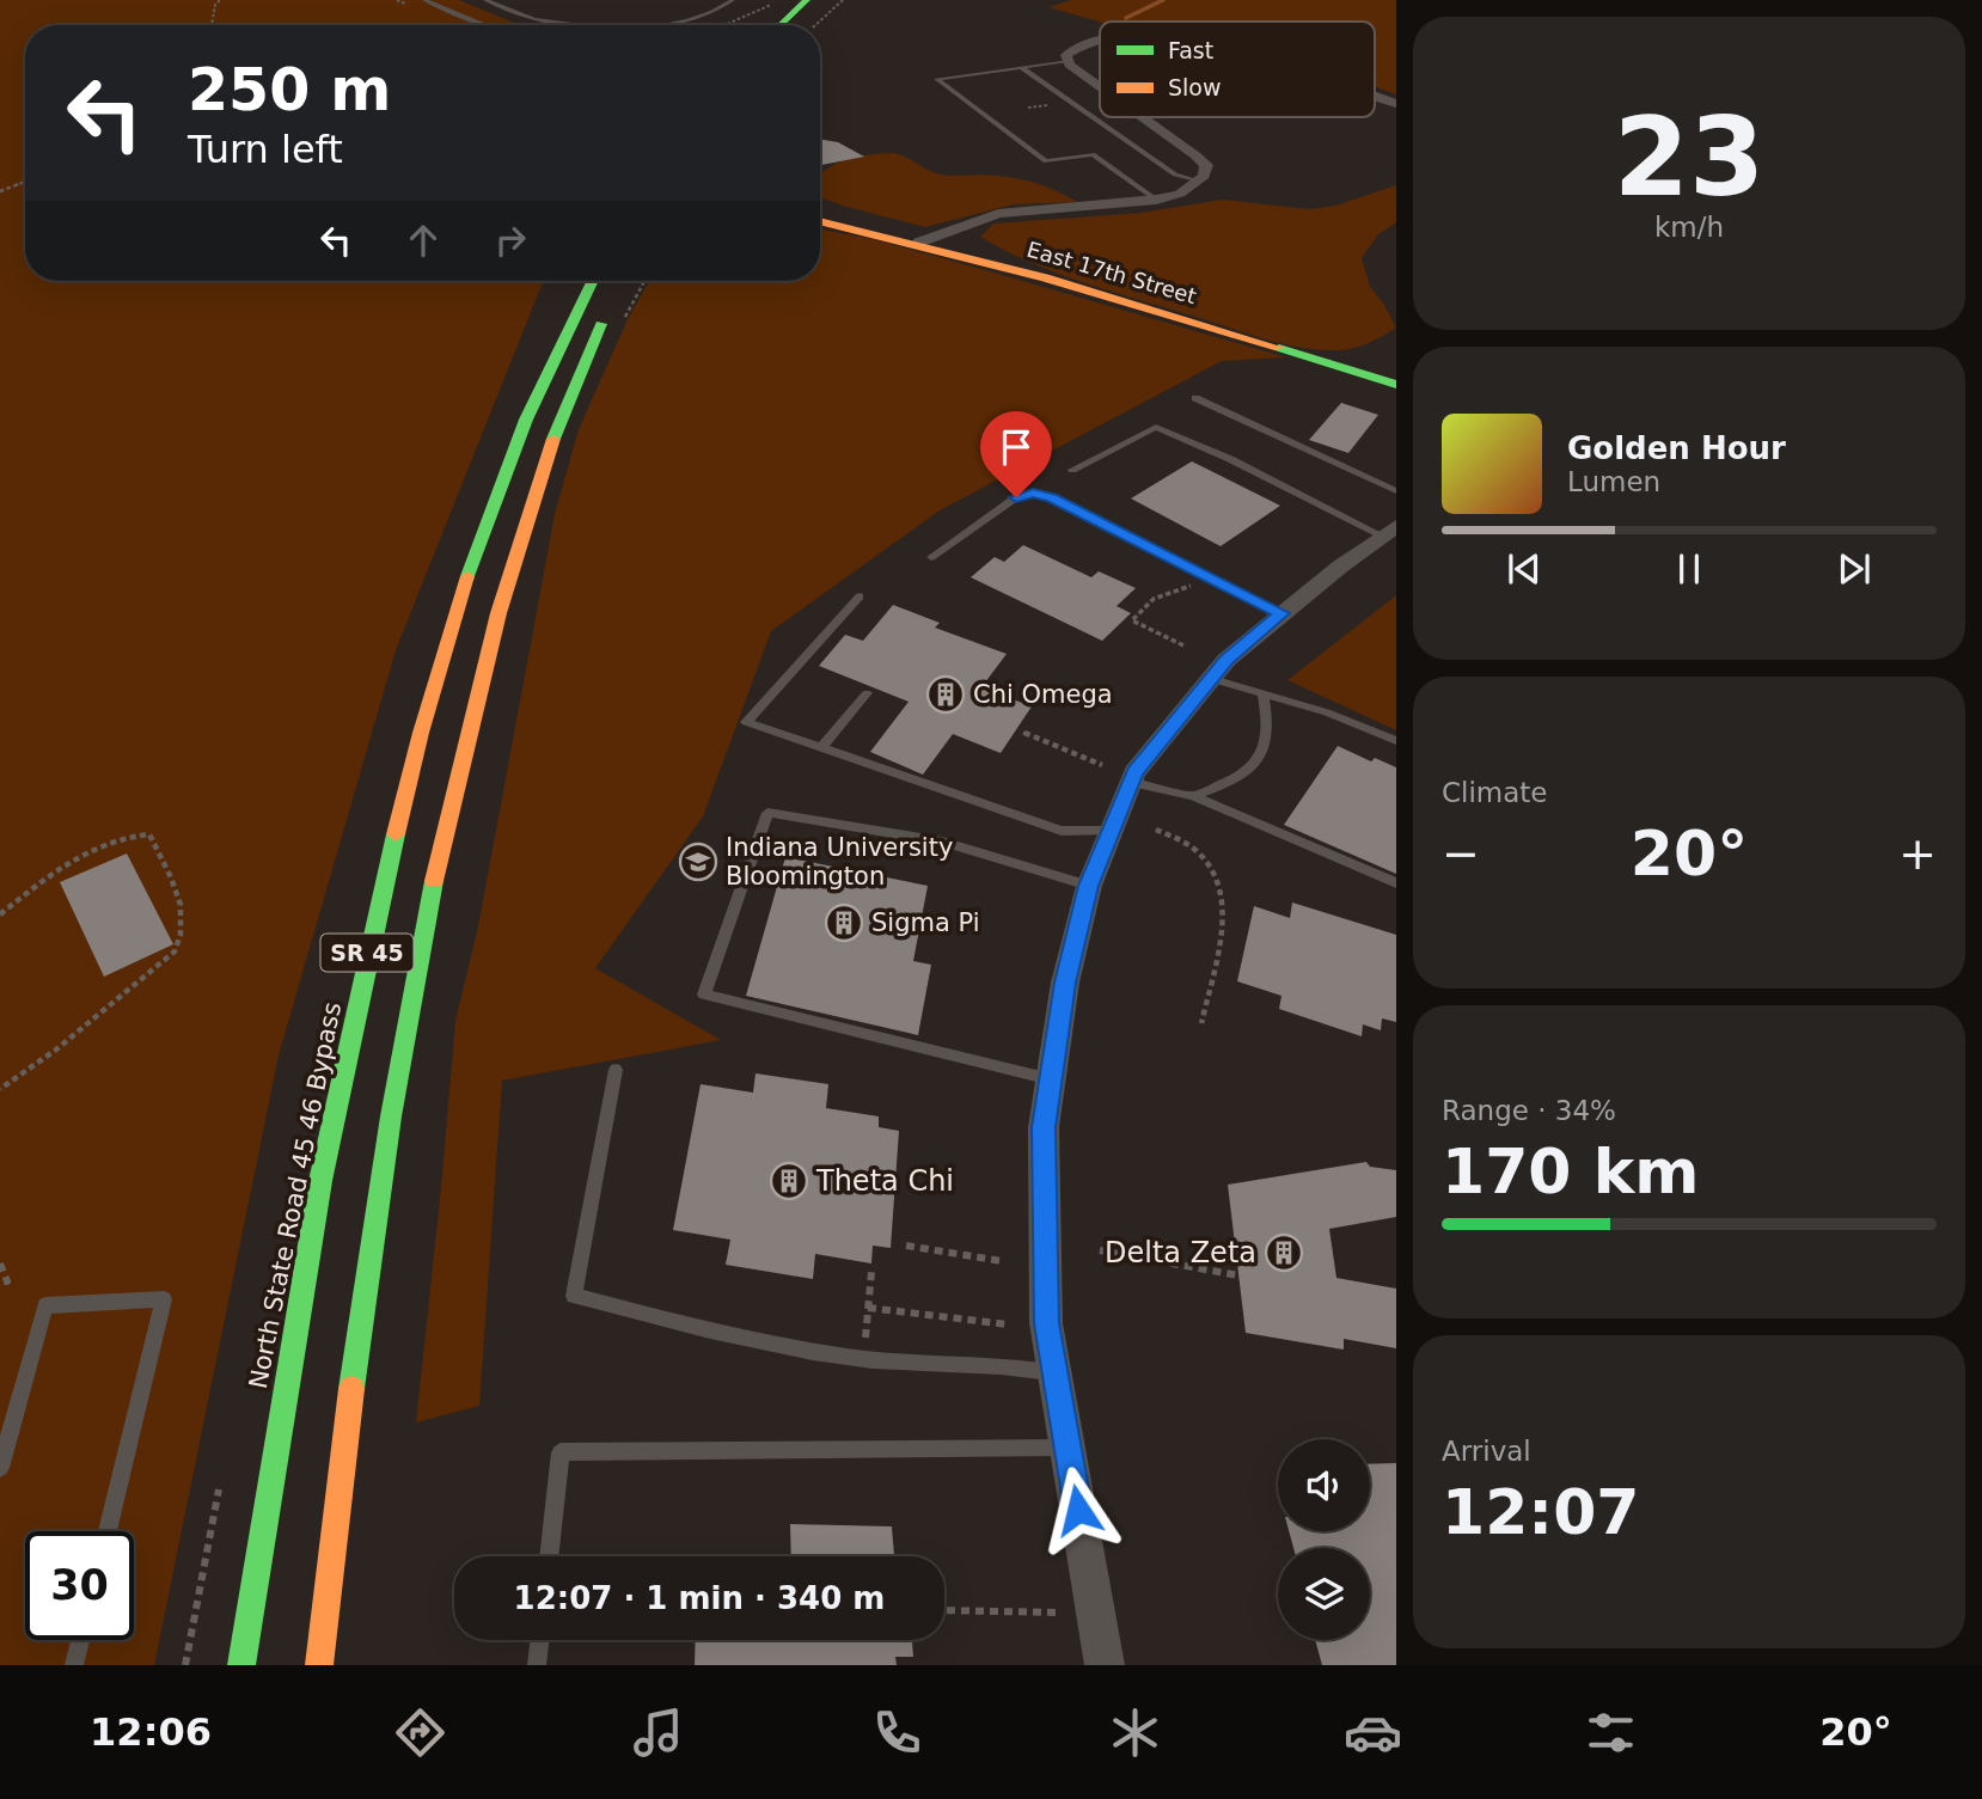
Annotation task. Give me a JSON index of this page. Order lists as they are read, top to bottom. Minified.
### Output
{"streets":{"main road":["East 17th Street","SR 45","North State Road 45 46 Bypass"]},"places":{"building":["Chi Omega","Sigma Pi","Theta Chi","Delta Zeta"],"school or university":["Indiana University Bloomington"]},"legend":["Fast","Slow"],"page":{"tile":[["23","km/h"],"Climate",["Range · 34%","170 km"],["Arrival","12:07"]],"turn":["250 m","Turn left"],"song":["Golden Hour","Lumen"],"heat":["−","20°","+"],"limit":"30","trip":"12:07 · 1 min · 340 m","tabs":["12:06","20°"]}}
